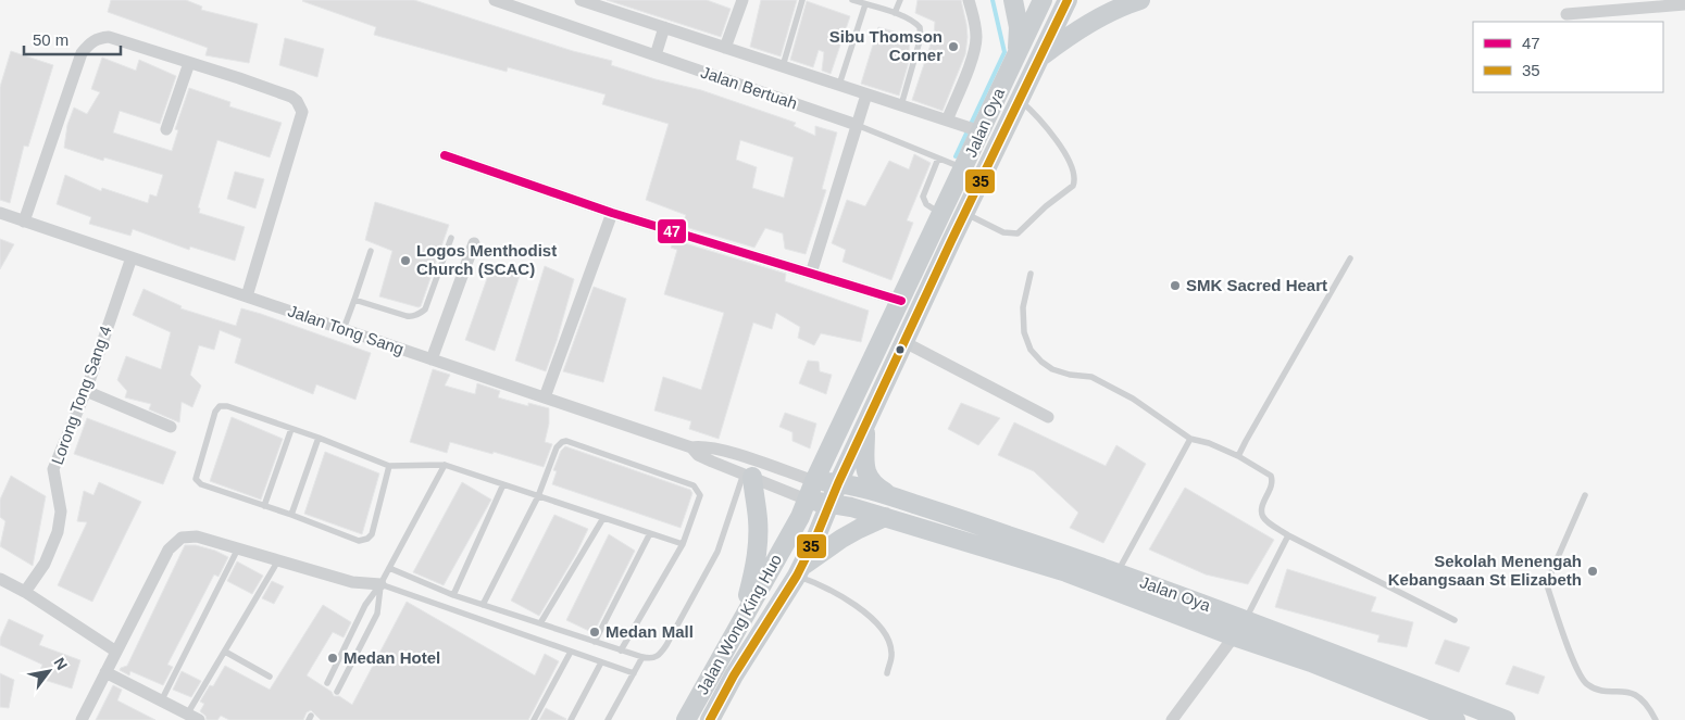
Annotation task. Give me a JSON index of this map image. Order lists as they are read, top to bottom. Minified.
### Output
{"streets":{"main road":["Jalan Oya","Jalan Wong King Huo"],"street":["Jalan Bertuah","Jalan Tong Sang","Lorong Tong Sang 4"]},"crossings":[["Jalan Oya","Jalan Tong Sang"],["Jalan Oya","Jalan Wong King Huo"],["Jalan Tong Sang","Lorong Tong Sang 4"],["Jalan Tong Sang","Jalan Wong King Huo"]],"places":["Sibu Thomson Corner","Logos Menthodist Church (SCAC)","SMK Sacred Heart","Sekolah Menengah Kebangsaan St Elizabeth","Medan Mall","Medan Hotel"],"lines":["transit line 35","transit line 47"],"legend":["47","35"],"scale_bar":"50 m","north":"top right"}
